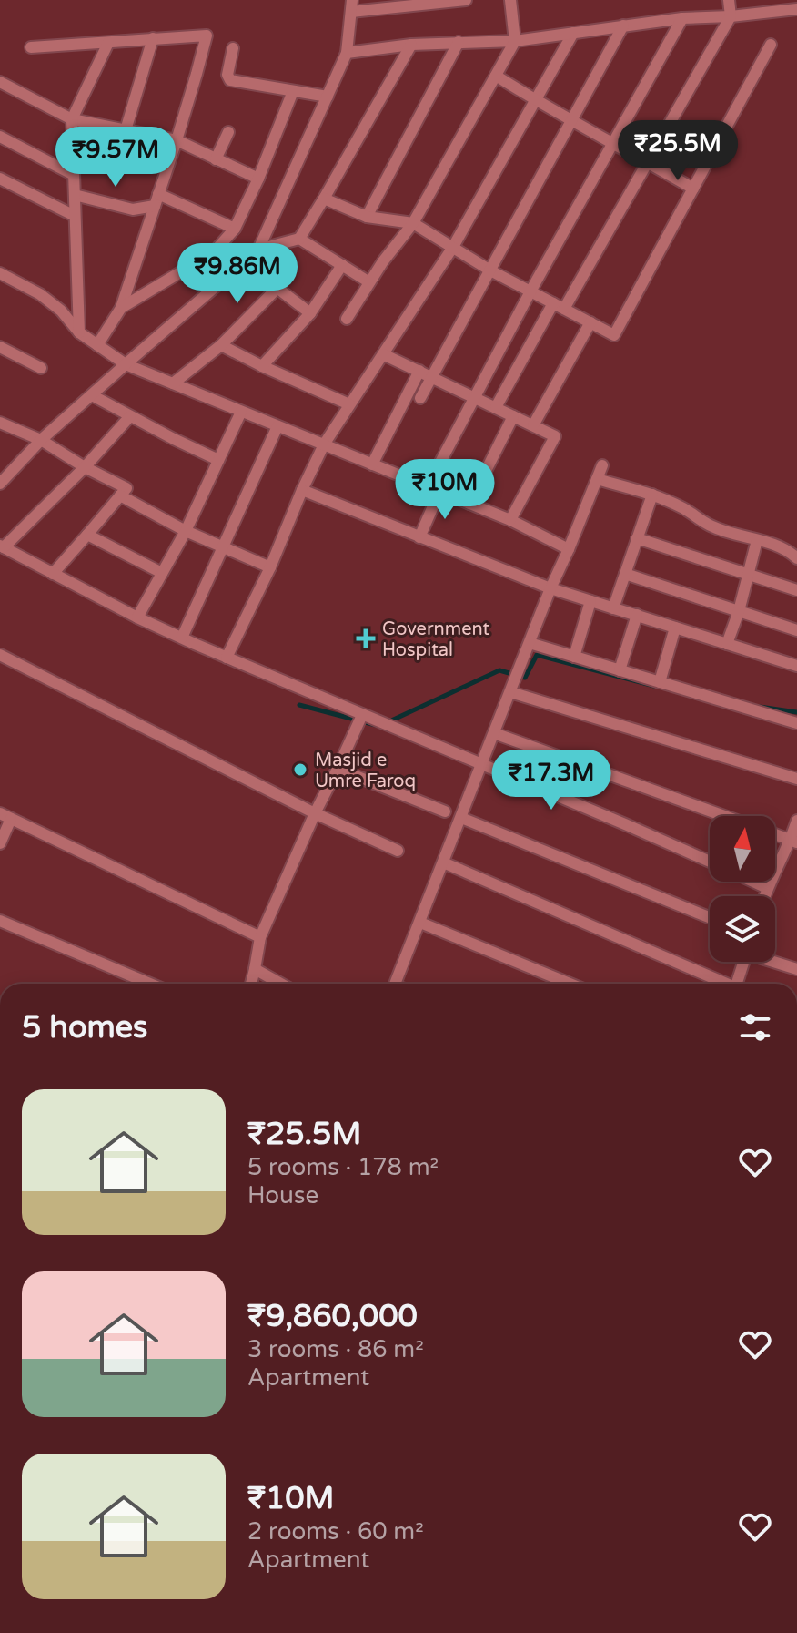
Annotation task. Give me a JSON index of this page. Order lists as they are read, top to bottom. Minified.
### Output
{"places":{"health":["Government Hospital"],"other":["Masjid e Umre Faroq"]},"north":"top","page":{"price":["₹25.5M","₹9.57M","₹9.86M","₹10M","₹17.3M"],"heading":"5 homes","list":[{"name":"₹25.5M","note":"5 rooms · 178 m² · House"},{"name":"₹9,860,000","note":"3 rooms · 86 m² · Apartment"},{"name":"₹10M","note":"2 rooms · 60 m² · Apartment"}]}}
